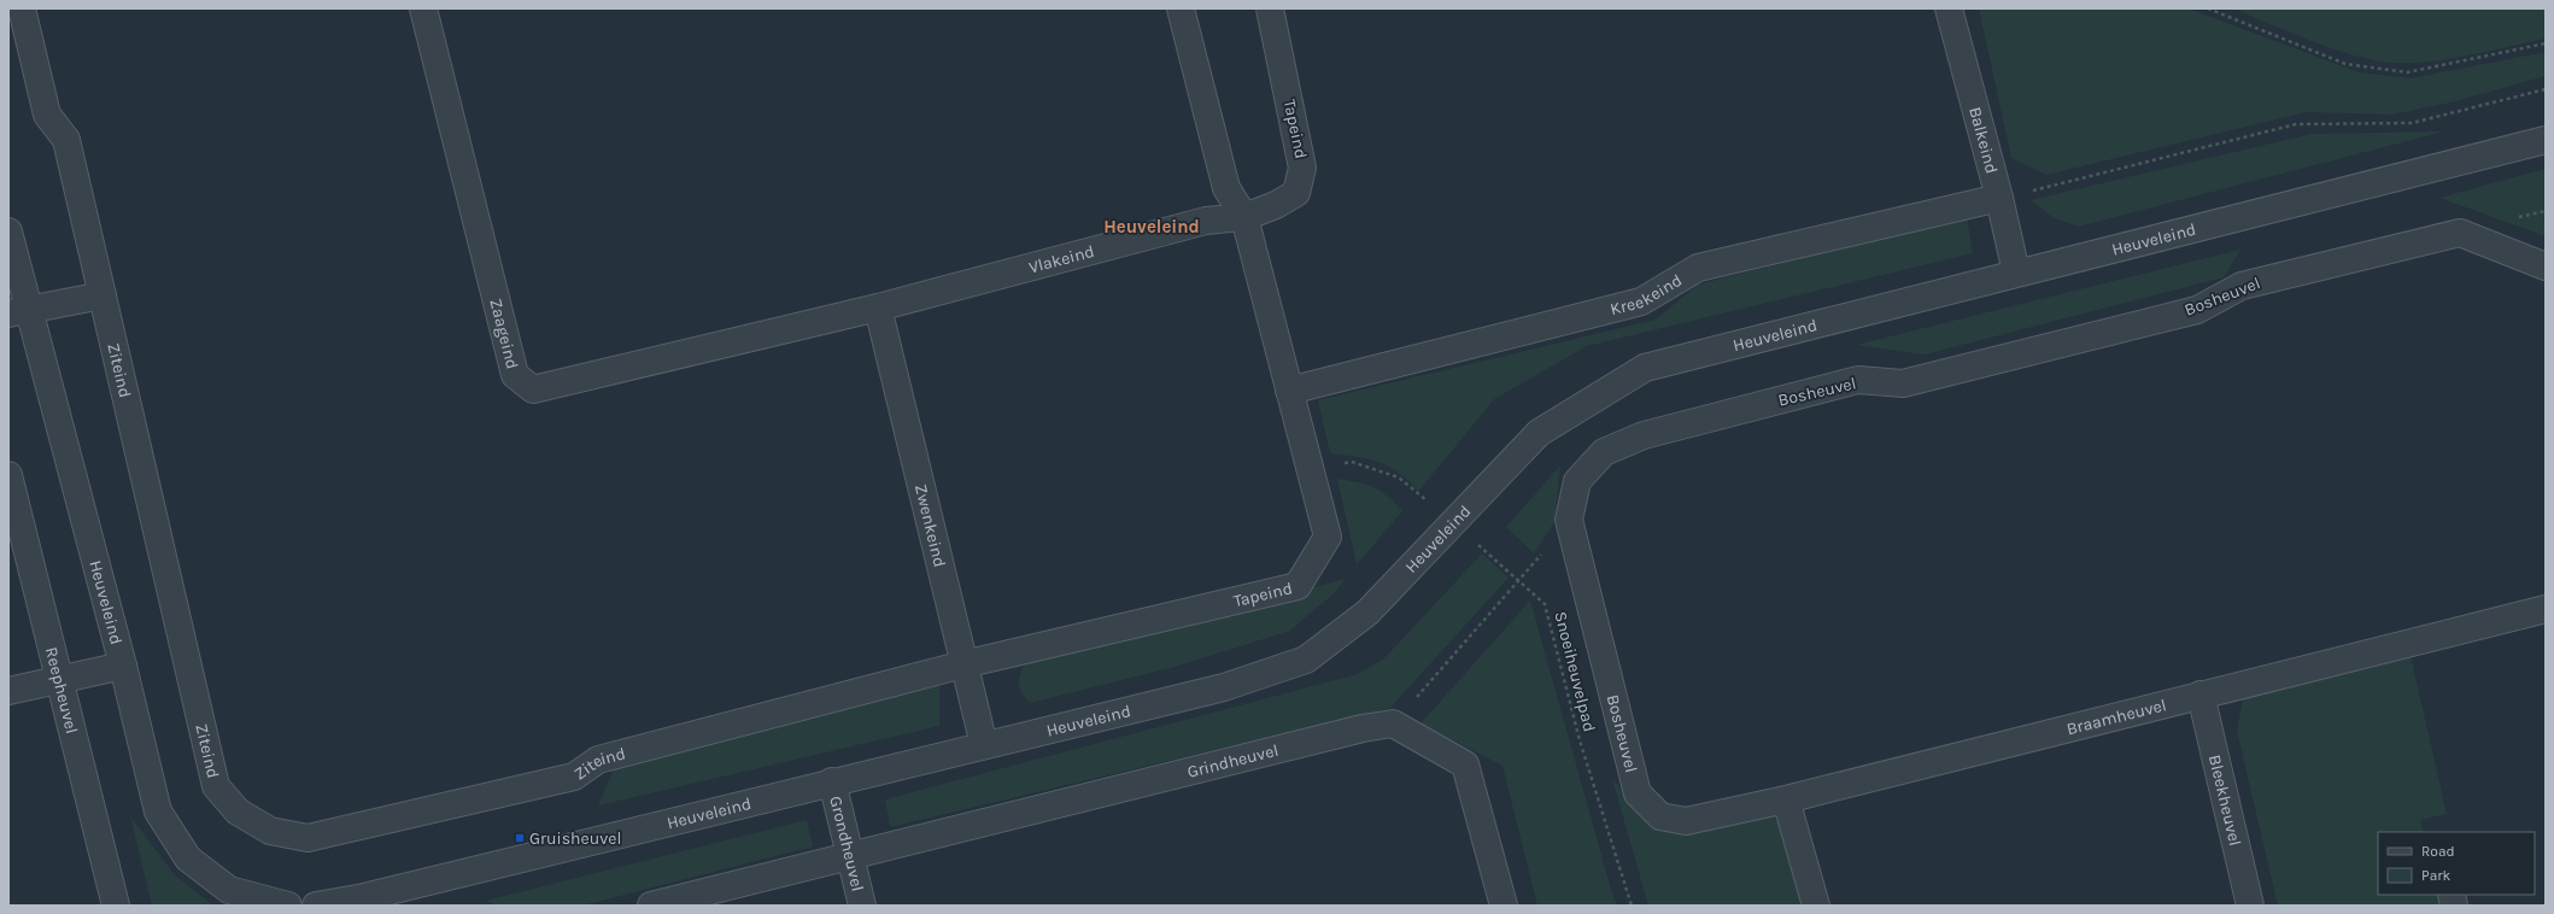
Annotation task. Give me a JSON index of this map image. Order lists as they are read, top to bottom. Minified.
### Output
{"streets":{"street":["Tapeind","Balkeind","Heuveleind","Vlakeind","Kreekeind","Bosheuvel","Zaageind","Ziteind","Zwenkeind","Reepheuvel","Braamheuvel","Grindheuvel","Bleekheuvel","Grondheuvel"],"path":["Snoeiheuvelpad"]},"crossings":[["Tapeind","Vlakeind"],["Tapeind","Kreekeind"],["Tapeind","Ziteind"],["Tapeind","Zwenkeind"],["Tapeind","Snoeiheuvelpad"],["Balkeind","Heuveleind"],["Balkeind","Kreekeind"],["Heuveleind","Zwenkeind"],["Heuveleind","Snoeiheuvelpad"],["Heuveleind","Grondheuvel"],["Vlakeind","Zaageind"],["Vlakeind","Zwenkeind"],["Bosheuvel","Braamheuvel"],["Zaageind","Zwenkeind"],["Ziteind","Zwenkeind"],["Braamheuvel","Bleekheuvel"],["Grindheuvel","Grondheuvel"]],"districts":["Heuveleind"],"places":{"transit":["Gruisheuvel"]},"legend":["Road","Park"]}
